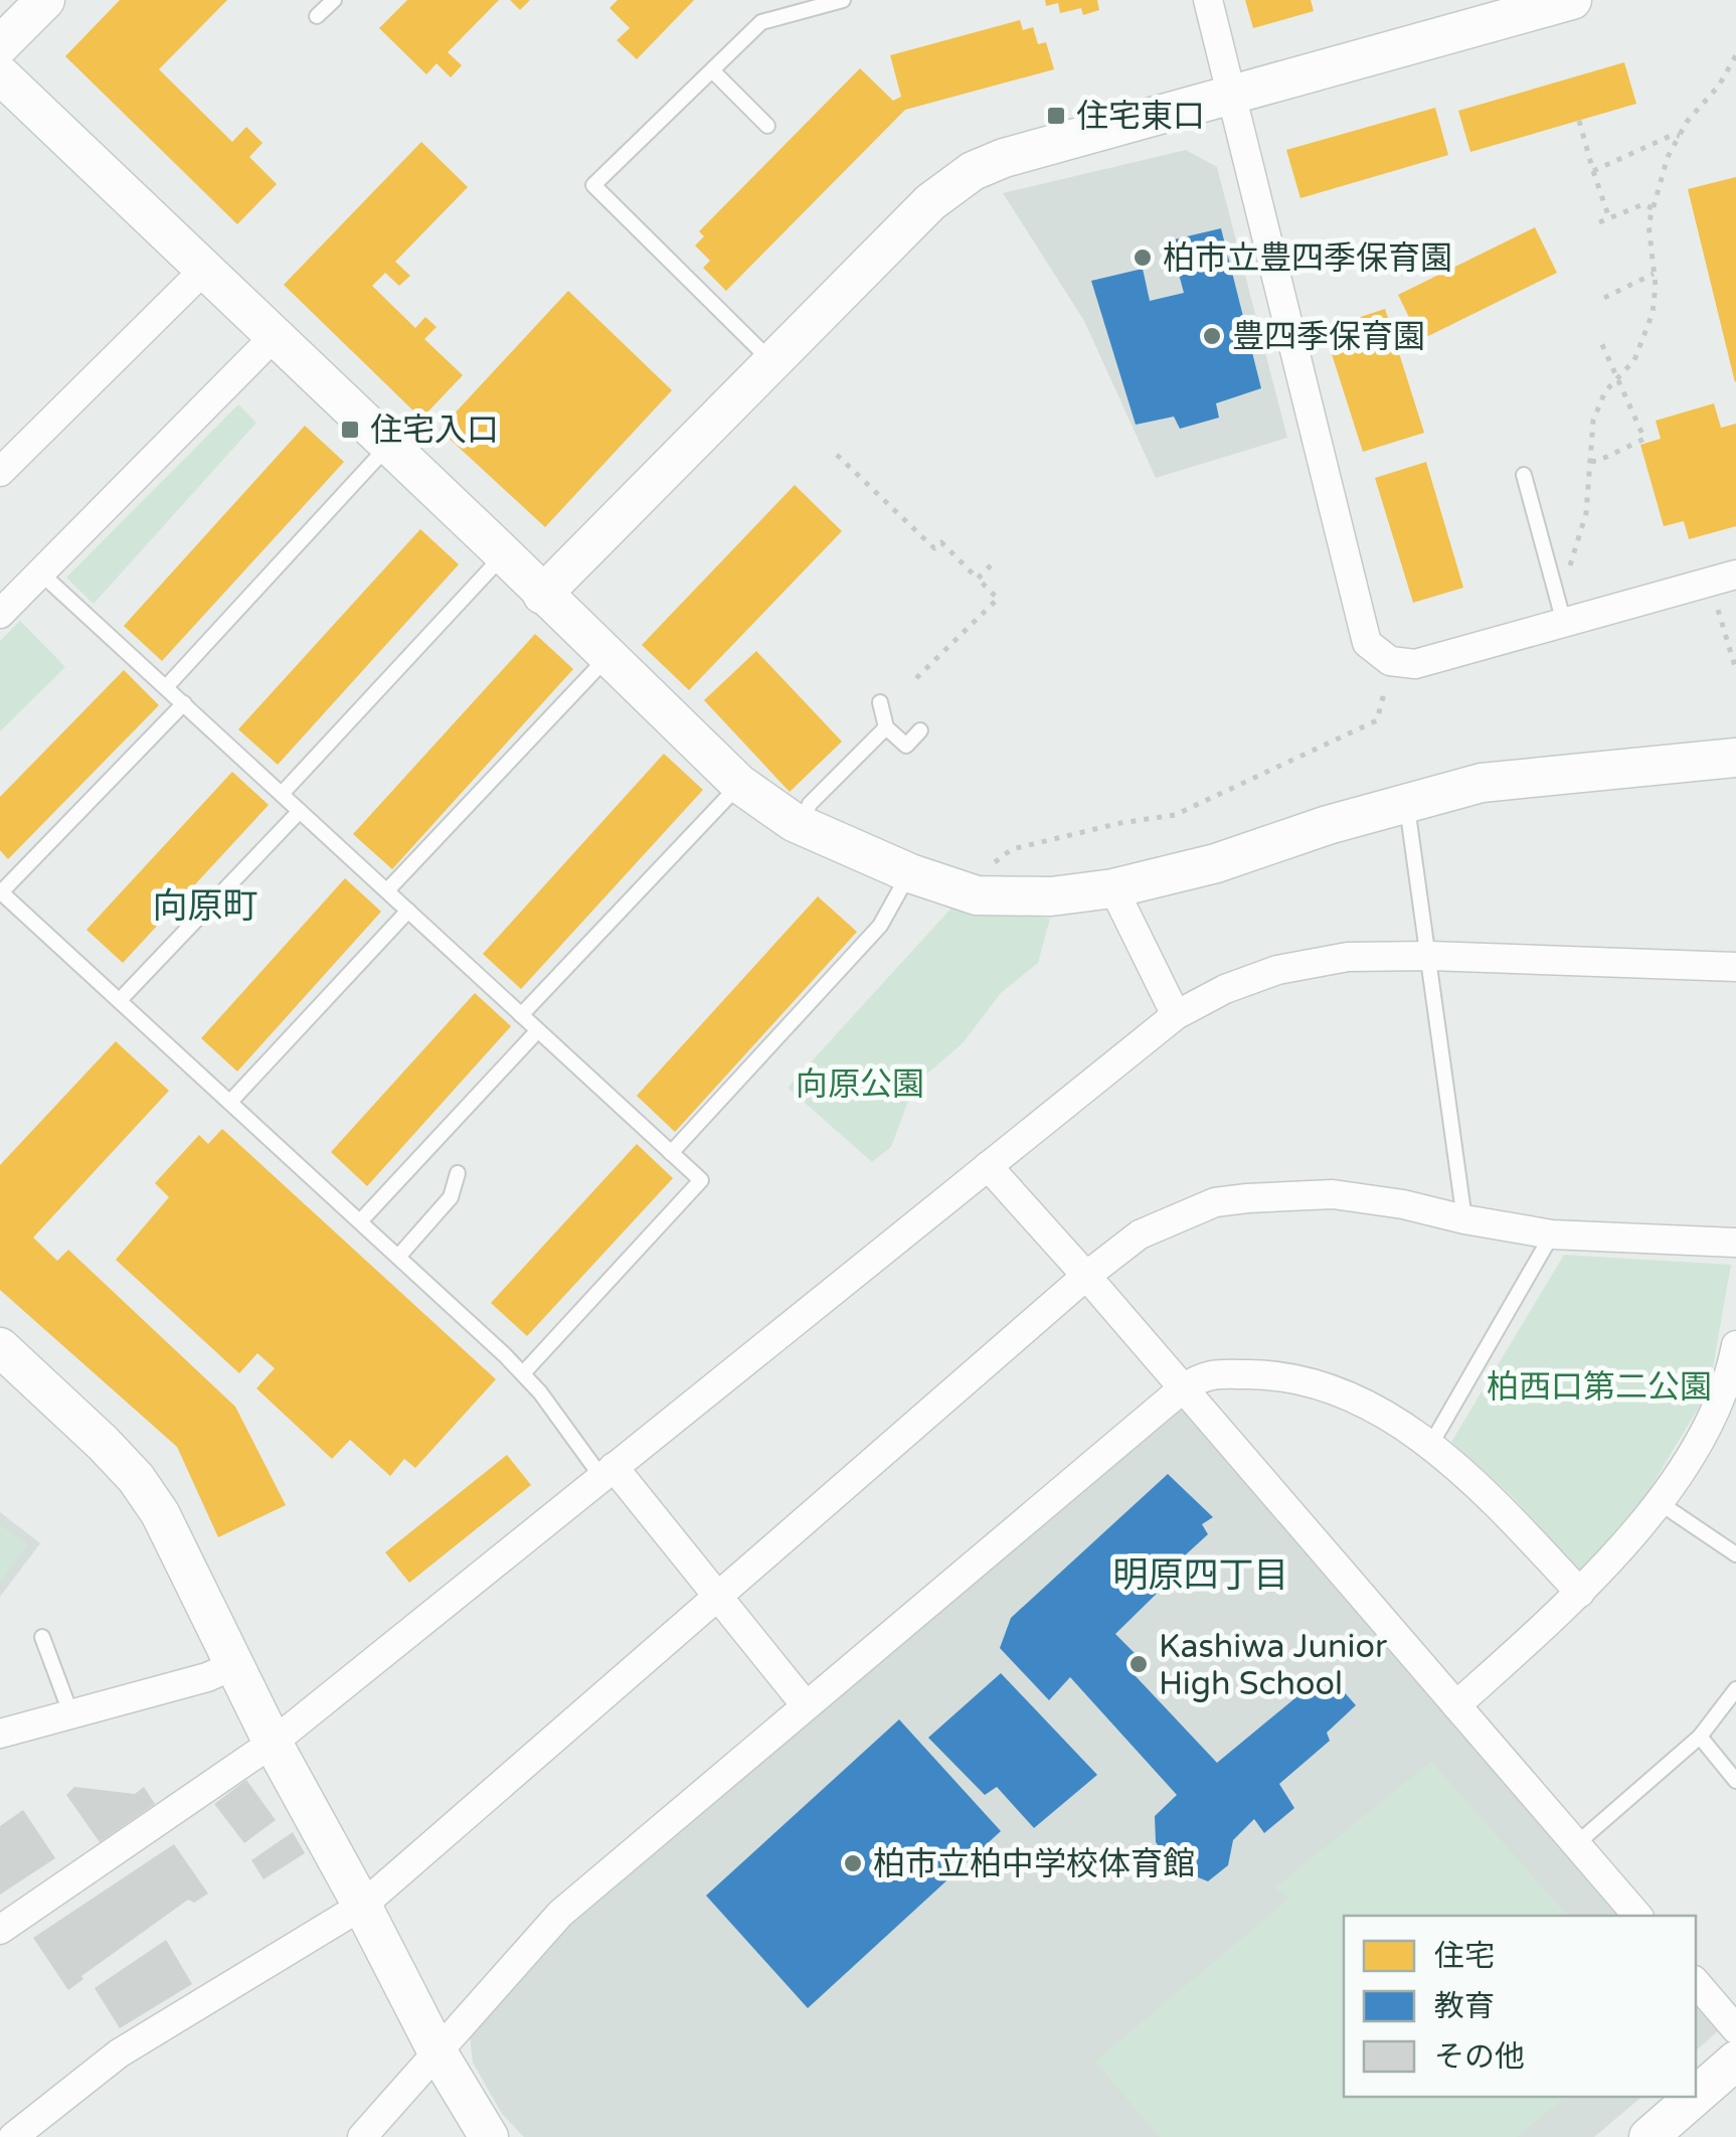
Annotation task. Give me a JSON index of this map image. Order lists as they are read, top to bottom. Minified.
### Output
{"districts":["向原町","明原四丁目"],"parks":["向原公園","柏西口第二公園"],"places":{"transit":["住宅東口","住宅入口"],"other":["柏市立豊四季保育園","豊四季保育園","Kashiwa Junior High School","柏市立柏中学校体育館"]},"legend":["住宅","教育","その他"]}
